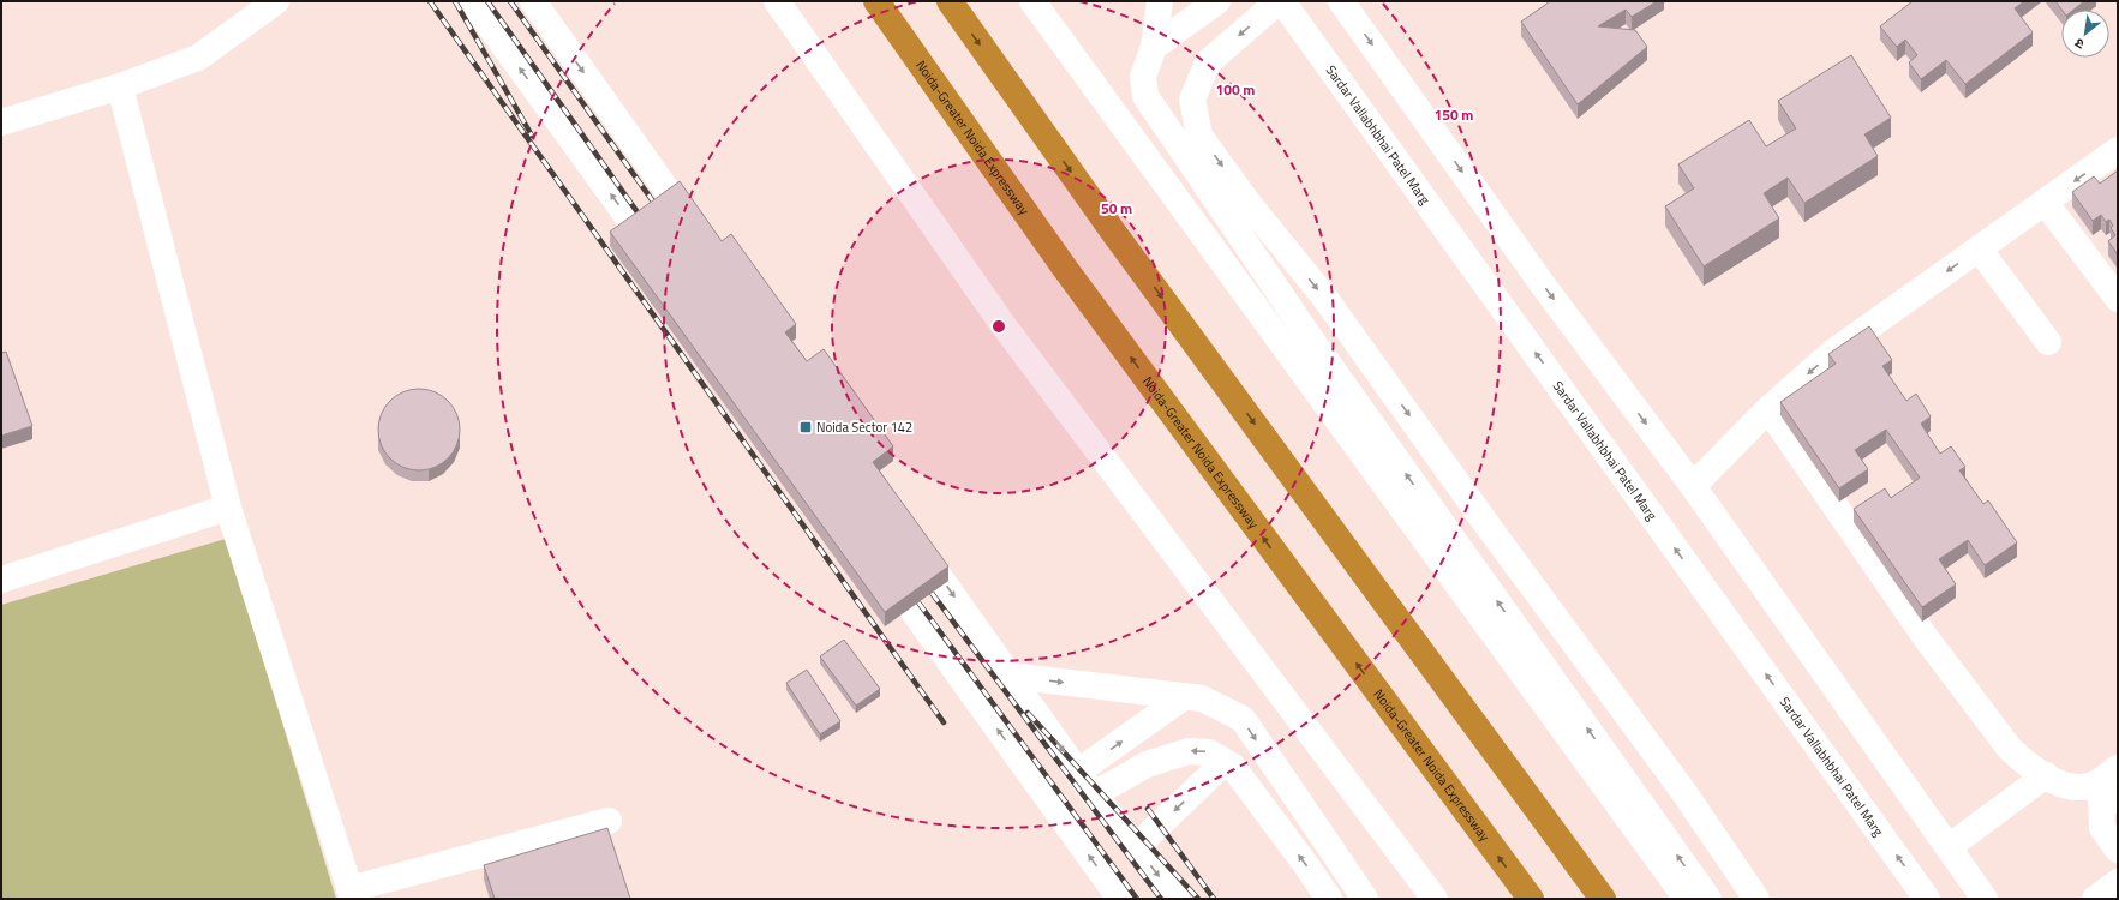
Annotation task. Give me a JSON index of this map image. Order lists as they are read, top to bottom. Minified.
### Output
{"streets":{"highway":["Noida-Greater Noida Expressway"],"street":["Sardar Vallabhbhai Patel Marg"]},"places":{"transit":["Noida Sector 142"]},"north":"bottom left","rings":["100 m","150 m","50 m"]}
